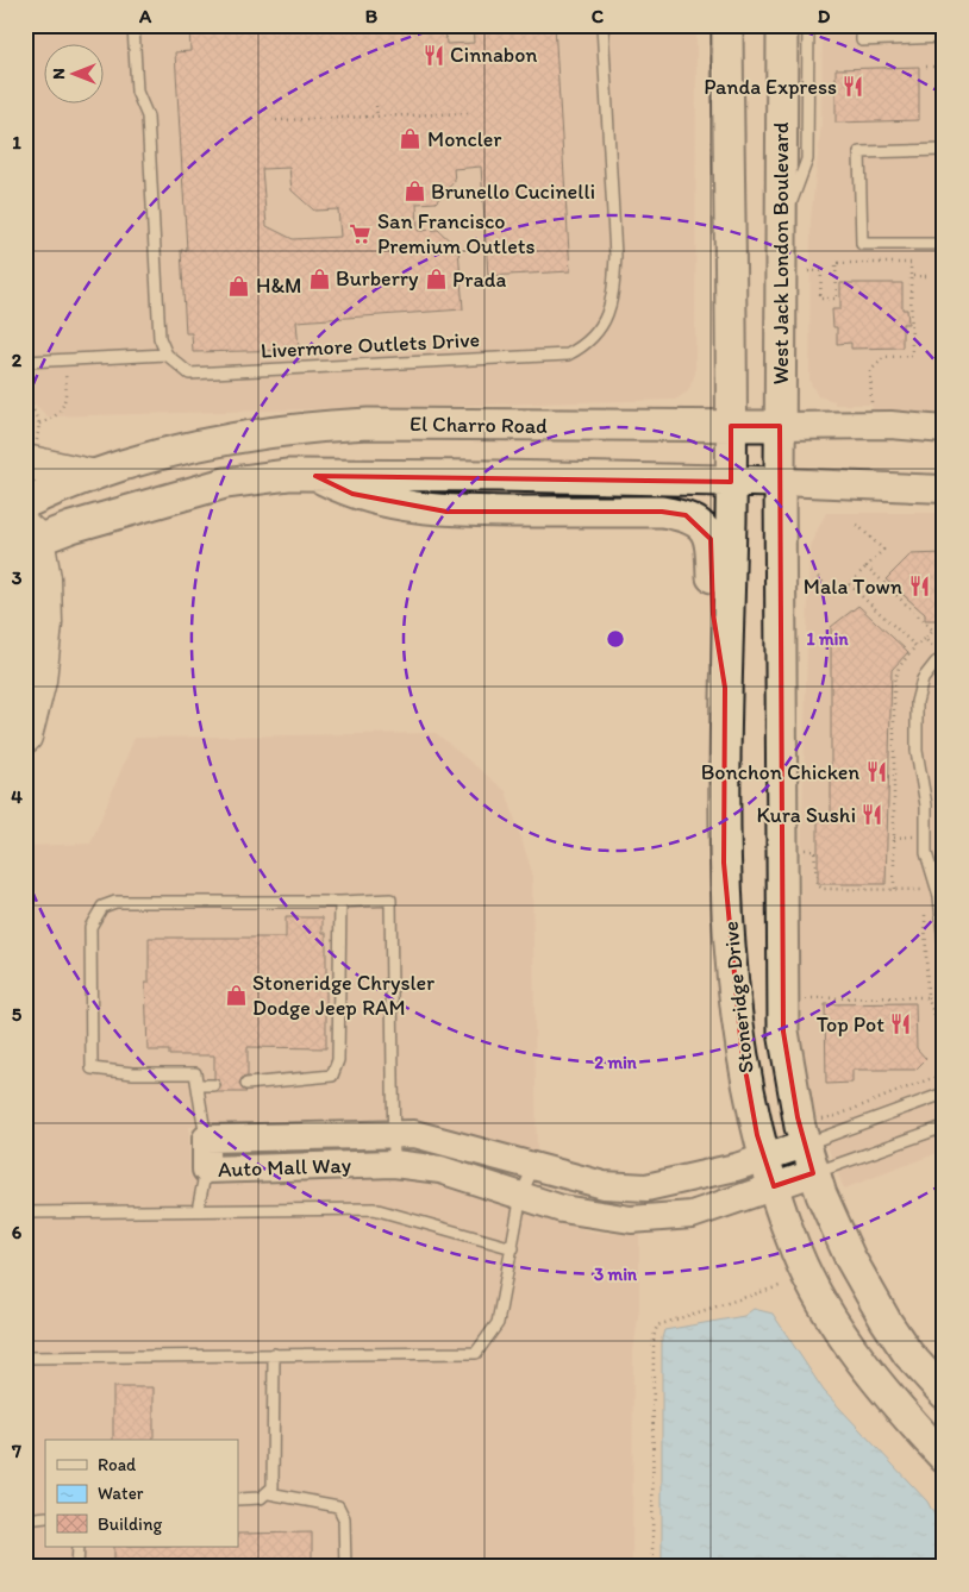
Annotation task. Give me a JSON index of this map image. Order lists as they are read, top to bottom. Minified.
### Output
{"streets":{"main road":["West Jack London Boulevard","El Charro Road","Stoneridge Drive"],"street":["Auto Mall Way"],"lane":["Livermore Outlets Drive"]},"crossings":[["West Jack London Boulevard","El Charro Road"],["West Jack London Boulevard","Stoneridge Drive"],["Stoneridge Drive","Auto Mall Way"]],"places":{"restaurant":["Cinnabon","Panda Express","Mala Town","Bonchon Chicken","Kura Sushi","Top Pot"],"shop":["Moncler","Brunello Cucinelli","Burberry","Prada","H&M","Stoneridge Chrysler Dodge Jeep RAM"],"supermarket":["San Francisco Premium Outlets"]},"legend":["Road","Water","Building"],"north":"left","grid":{"columns":["A","B","C","D"],"rows":["1","2","3","4","5","6","7"]},"rings":["1 min","2 min","3 min"]}
